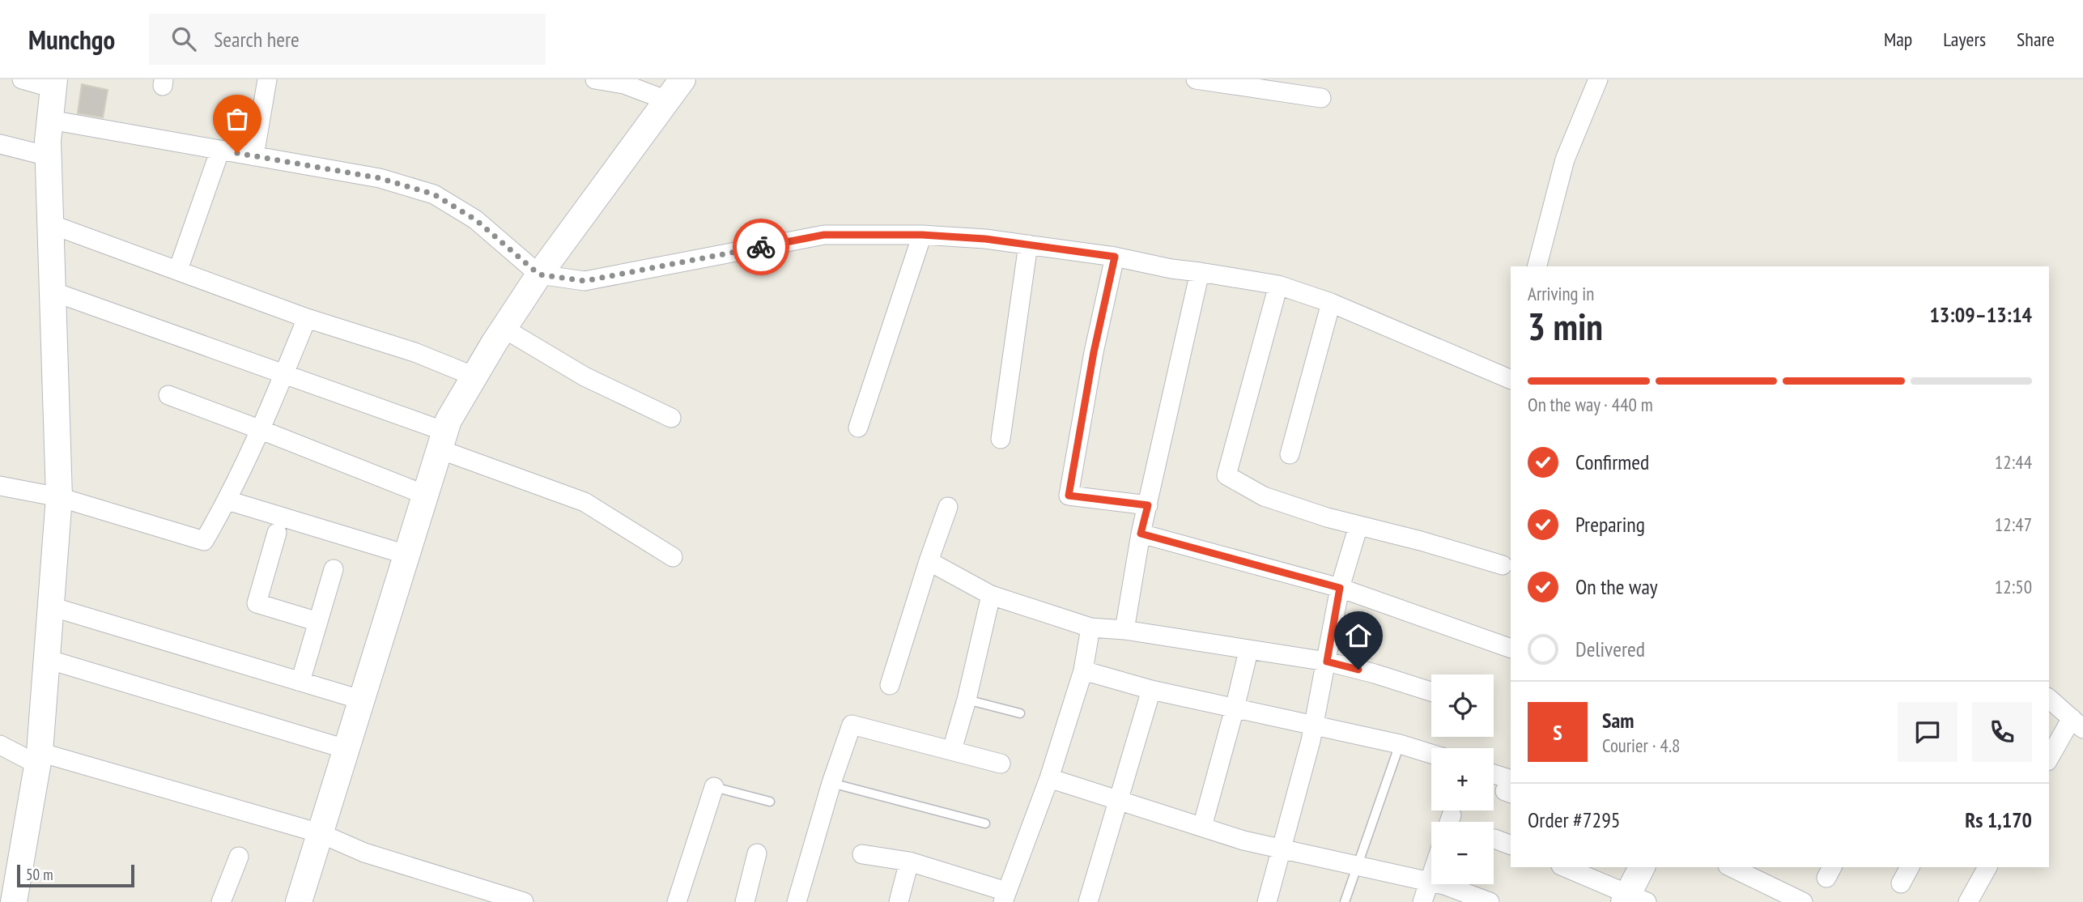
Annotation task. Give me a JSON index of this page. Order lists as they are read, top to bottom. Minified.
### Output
{"scale_bar":"50 m","page":{"header":"Munchgo","search":"Search here","nav":["Map","Layers","Share"],"heading":["3 min","Arriving in","13:09–13:14"],"panel":["Sam","Courier · 4.8","Order #7295","Rs 1,170"],"bar":"On the way · 440 m","list":[["Confirmed","12:44"],["Preparing","12:47"],["On the way","12:50"],"Delivered"],"map_buttons":["+","−"],"round":"S","scale":"50 m"}}
